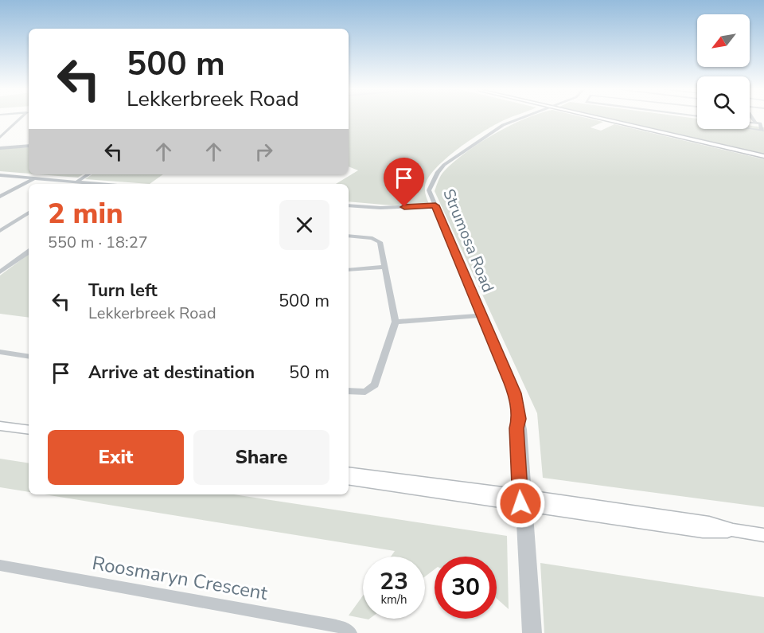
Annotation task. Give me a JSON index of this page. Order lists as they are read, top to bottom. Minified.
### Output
{"streets":{"street":["Strumosa Road","Roosmaryn Crescent"]},"north":"bottom left","page":{"turn":["500 m","Lekkerbreek Road"],"heading":["2 min","550 m · 18:27"],"list":[{"name":"Turn left","note":"Lekkerbreek Road","value":"500 m"},{"name":"Arrive at destination","value":"50 m"}],"buttons":["Exit","Share"],"speed":"23 km/h","limit":"30"}}
